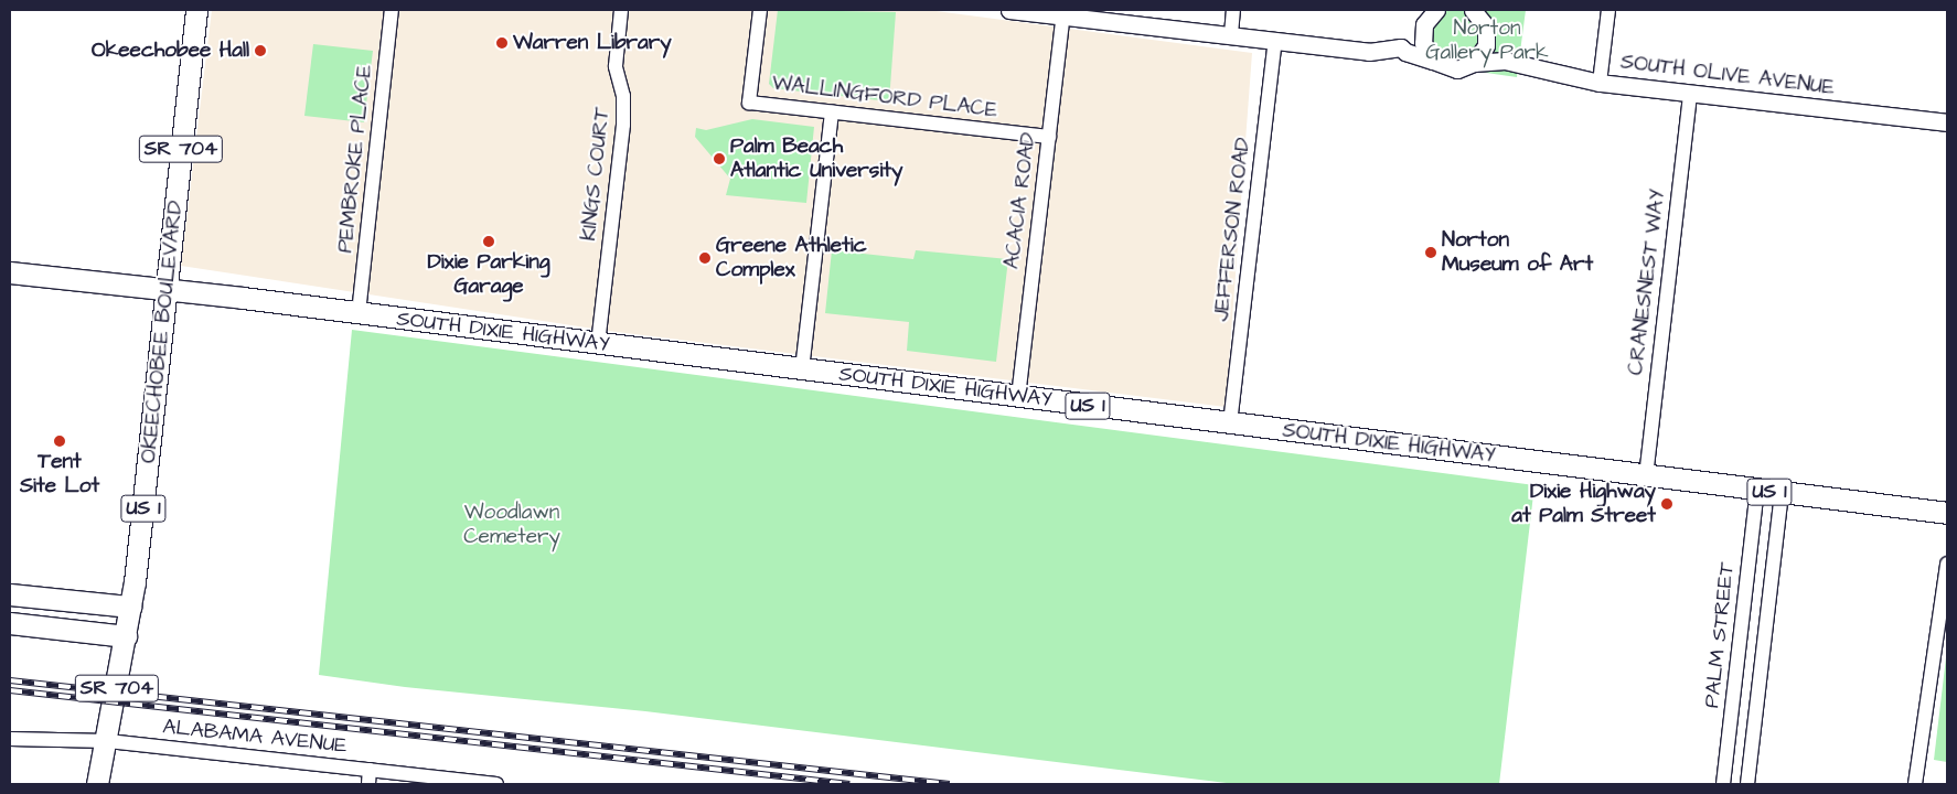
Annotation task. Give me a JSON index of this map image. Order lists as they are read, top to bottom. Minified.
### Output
{"streets":{"main road":["SR 704","OKEECHOBEE BOULEVARD","SOUTH DIXIE HIGHWAY","US 1"],"street":["SOUTH OLIVE AVENUE","WALLINGFORD PLACE","PEMBROKE PLACE","KINGS COURT","ACACIA ROAD","JEFFERSON ROAD","CRANESNEST WAY","PALM STREET","ALABAMA AVENUE"]},"crossings":[["SOUTH OLIVE AVENUE","CRANESNEST WAY"],["WALLINGFORD PLACE","ACACIA ROAD"],["PEMBROKE PLACE","SOUTH DIXIE HIGHWAY"],["KINGS COURT","SOUTH DIXIE HIGHWAY"],["ACACIA ROAD","SOUTH DIXIE HIGHWAY"],["JEFFERSON ROAD","SOUTH DIXIE HIGHWAY"],["CRANESNEST WAY","SOUTH DIXIE HIGHWAY"],["OKEECHOBEE BOULEVARD","SOUTH DIXIE HIGHWAY"],["OKEECHOBEE BOULEVARD","ALABAMA AVENUE"],["SOUTH DIXIE HIGHWAY","PALM STREET"]],"parks":["Norton Gallery Park","Woodlawn Cemetery"],"places":["Warren Library","Okeechobee Hall","Palm Beach Atlantic University","Dixie Parking Garage","Norton Museum of Art","Greene Athletic Complex","Tent Site Lot","Dixie Highway at Palm Street"]}
